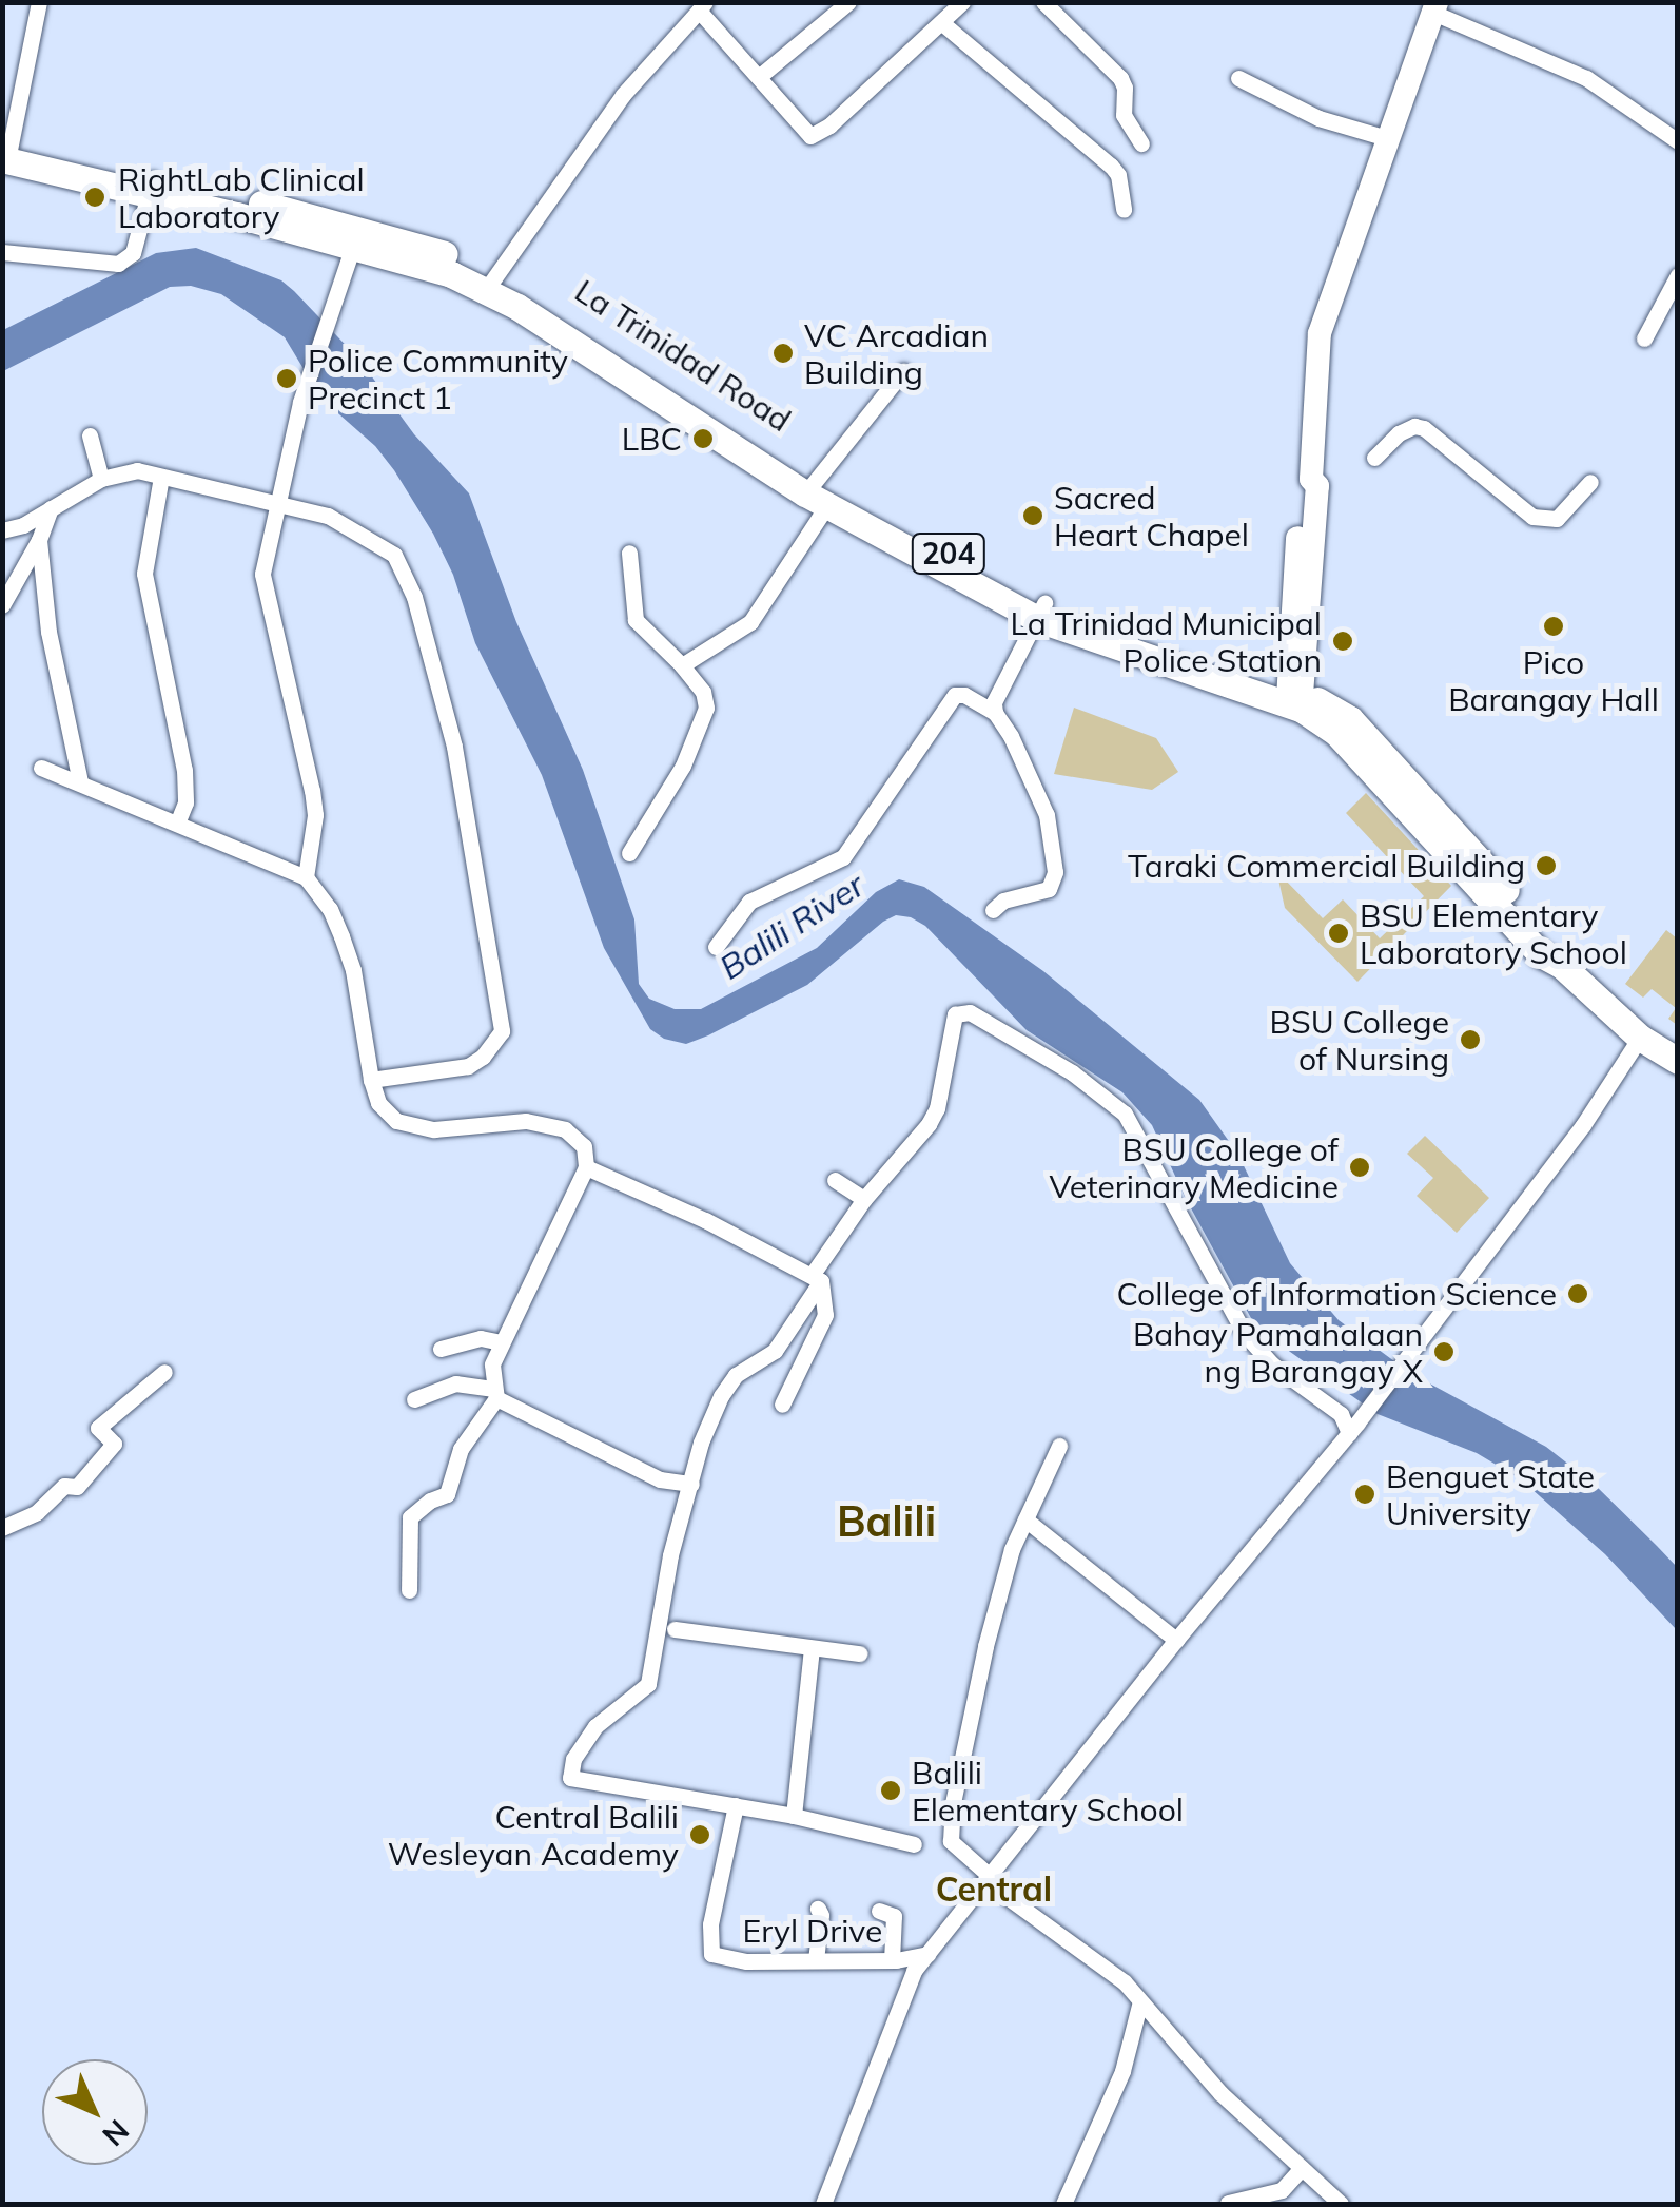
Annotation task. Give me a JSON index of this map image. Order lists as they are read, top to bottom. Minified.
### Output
{"streets":{"highway":["La Trinidad Road","204"],"street":["Eryl Drive"]},"crossings":[["La Trinidad Road","204"]],"districts":["Balili","Central"],"water":["Balili River"],"places":["RightLab Clinical Laboratory","VC Arcadian Building","Police Community Precinct 1","LBC","Sacred Heart Chapel","Pico Barangay Hall","La Trinidad Municipal Police Station","Taraki Commercial Building","BSU Elementary Laboratory School","BSU College of Nursing","BSU College of Veterinary Medicine","College of Information Science","Bahay Pamahalaan ng Barangay X","Benguet State University","Balili Elementary School","Central Balili Wesleyan Academy"],"north":"bottom right"}
